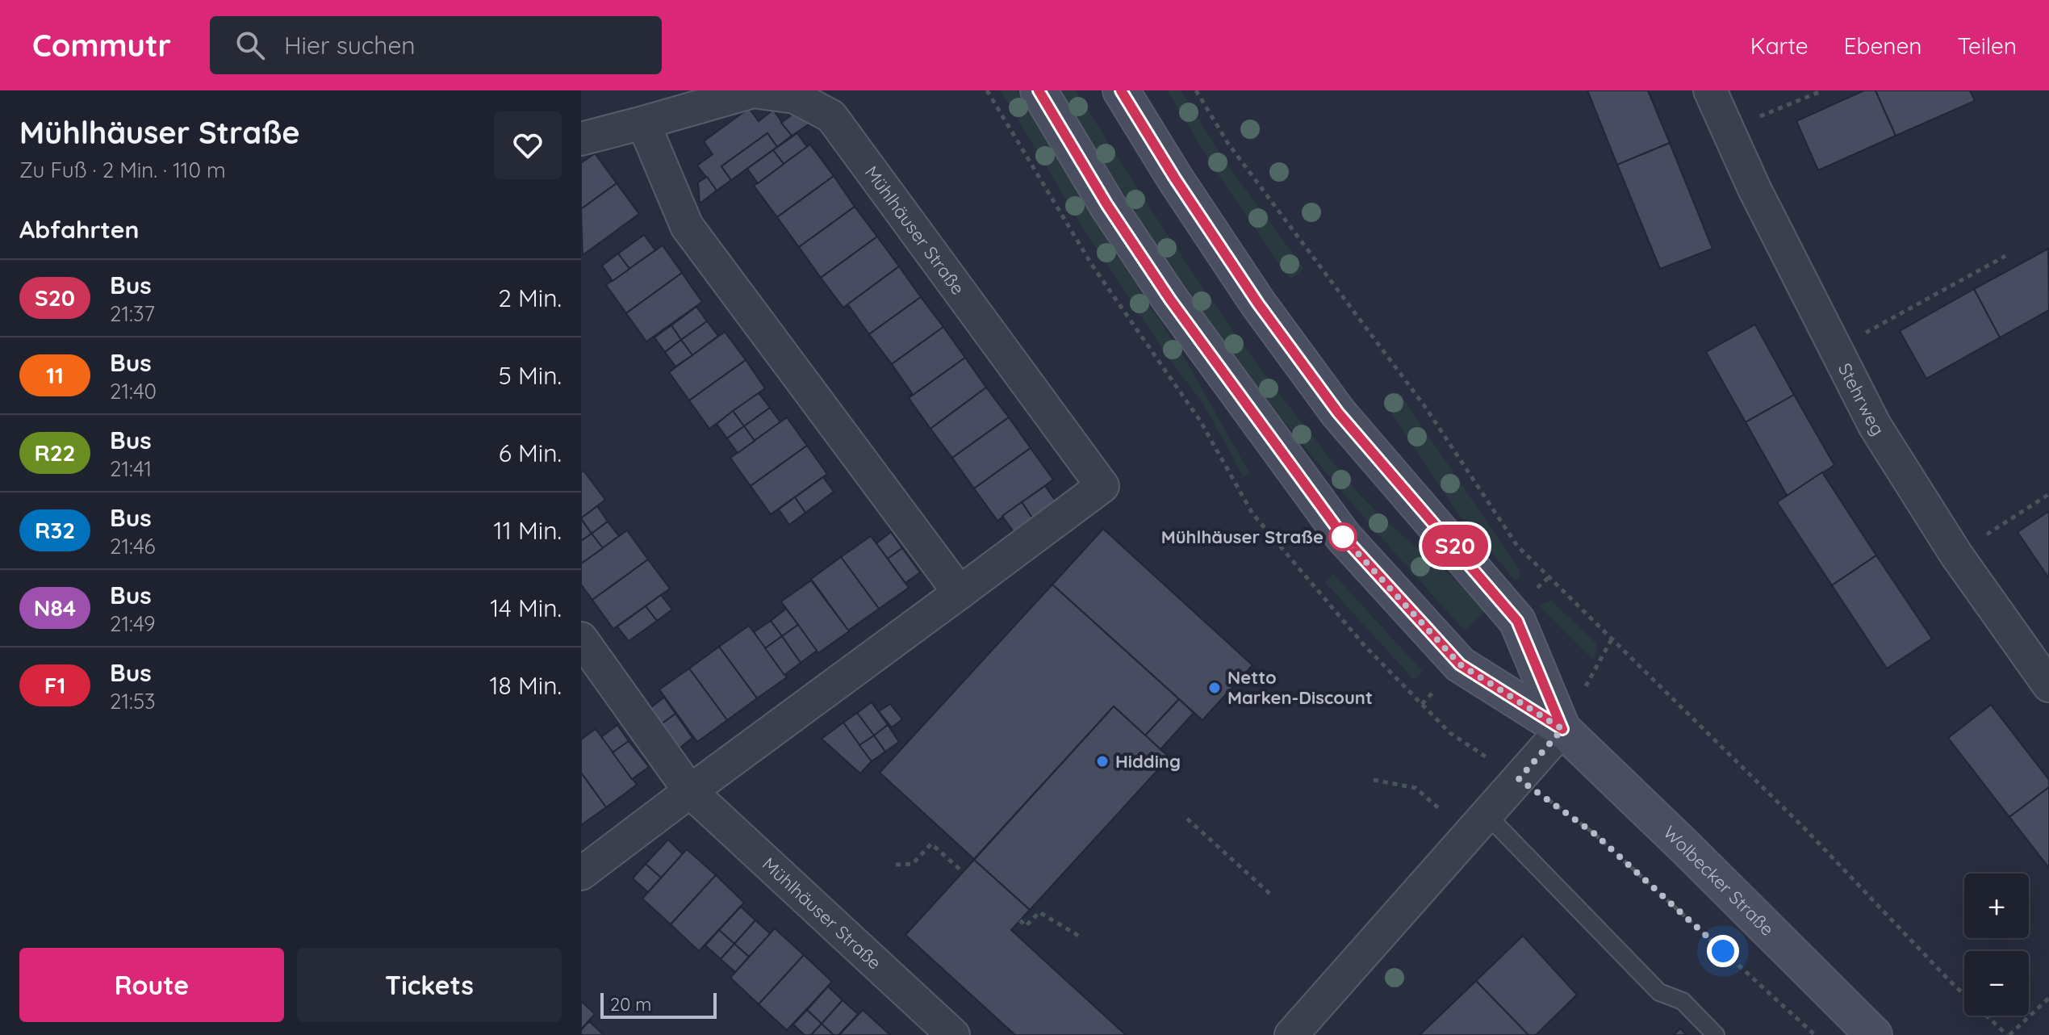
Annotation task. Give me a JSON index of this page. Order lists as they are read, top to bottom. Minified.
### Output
{"streets":{"main road":["Wolbecker Straße"],"street":["Mühlhäuser Straße","Stehrweg"]},"places":["Mühlhäuser Straße","Netto Marken-Discount","Hidding"],"lines":["bus line S20"],"scale_bar":"20 m","page":{"header":"Commutr","search":"Hier suchen","nav":["Karte","Ebenen","Teilen"],"heading":[["Mühlhäuser Straße","Zu Fuß · 2 Min. · 110 m"],"Abfahrten"],"on_map":"S20","list":[{"mark":"S20","name":"Bus","note":"21:37","value":"2 Min."},{"mark":"11","name":"Bus","note":"21:40","value":"5 Min."},{"mark":"R22","name":"Bus","note":"21:41","value":"6 Min."},{"mark":"R32","name":"Bus","note":"21:46","value":"11 Min."},{"mark":"N84","name":"Bus","note":"21:49","value":"14 Min."},{"mark":"F1","name":"Bus","note":"21:53","value":"18 Min."}],"map_buttons":["+","−"],"buttons":["Route","Tickets"],"scale":"20 m"}}
